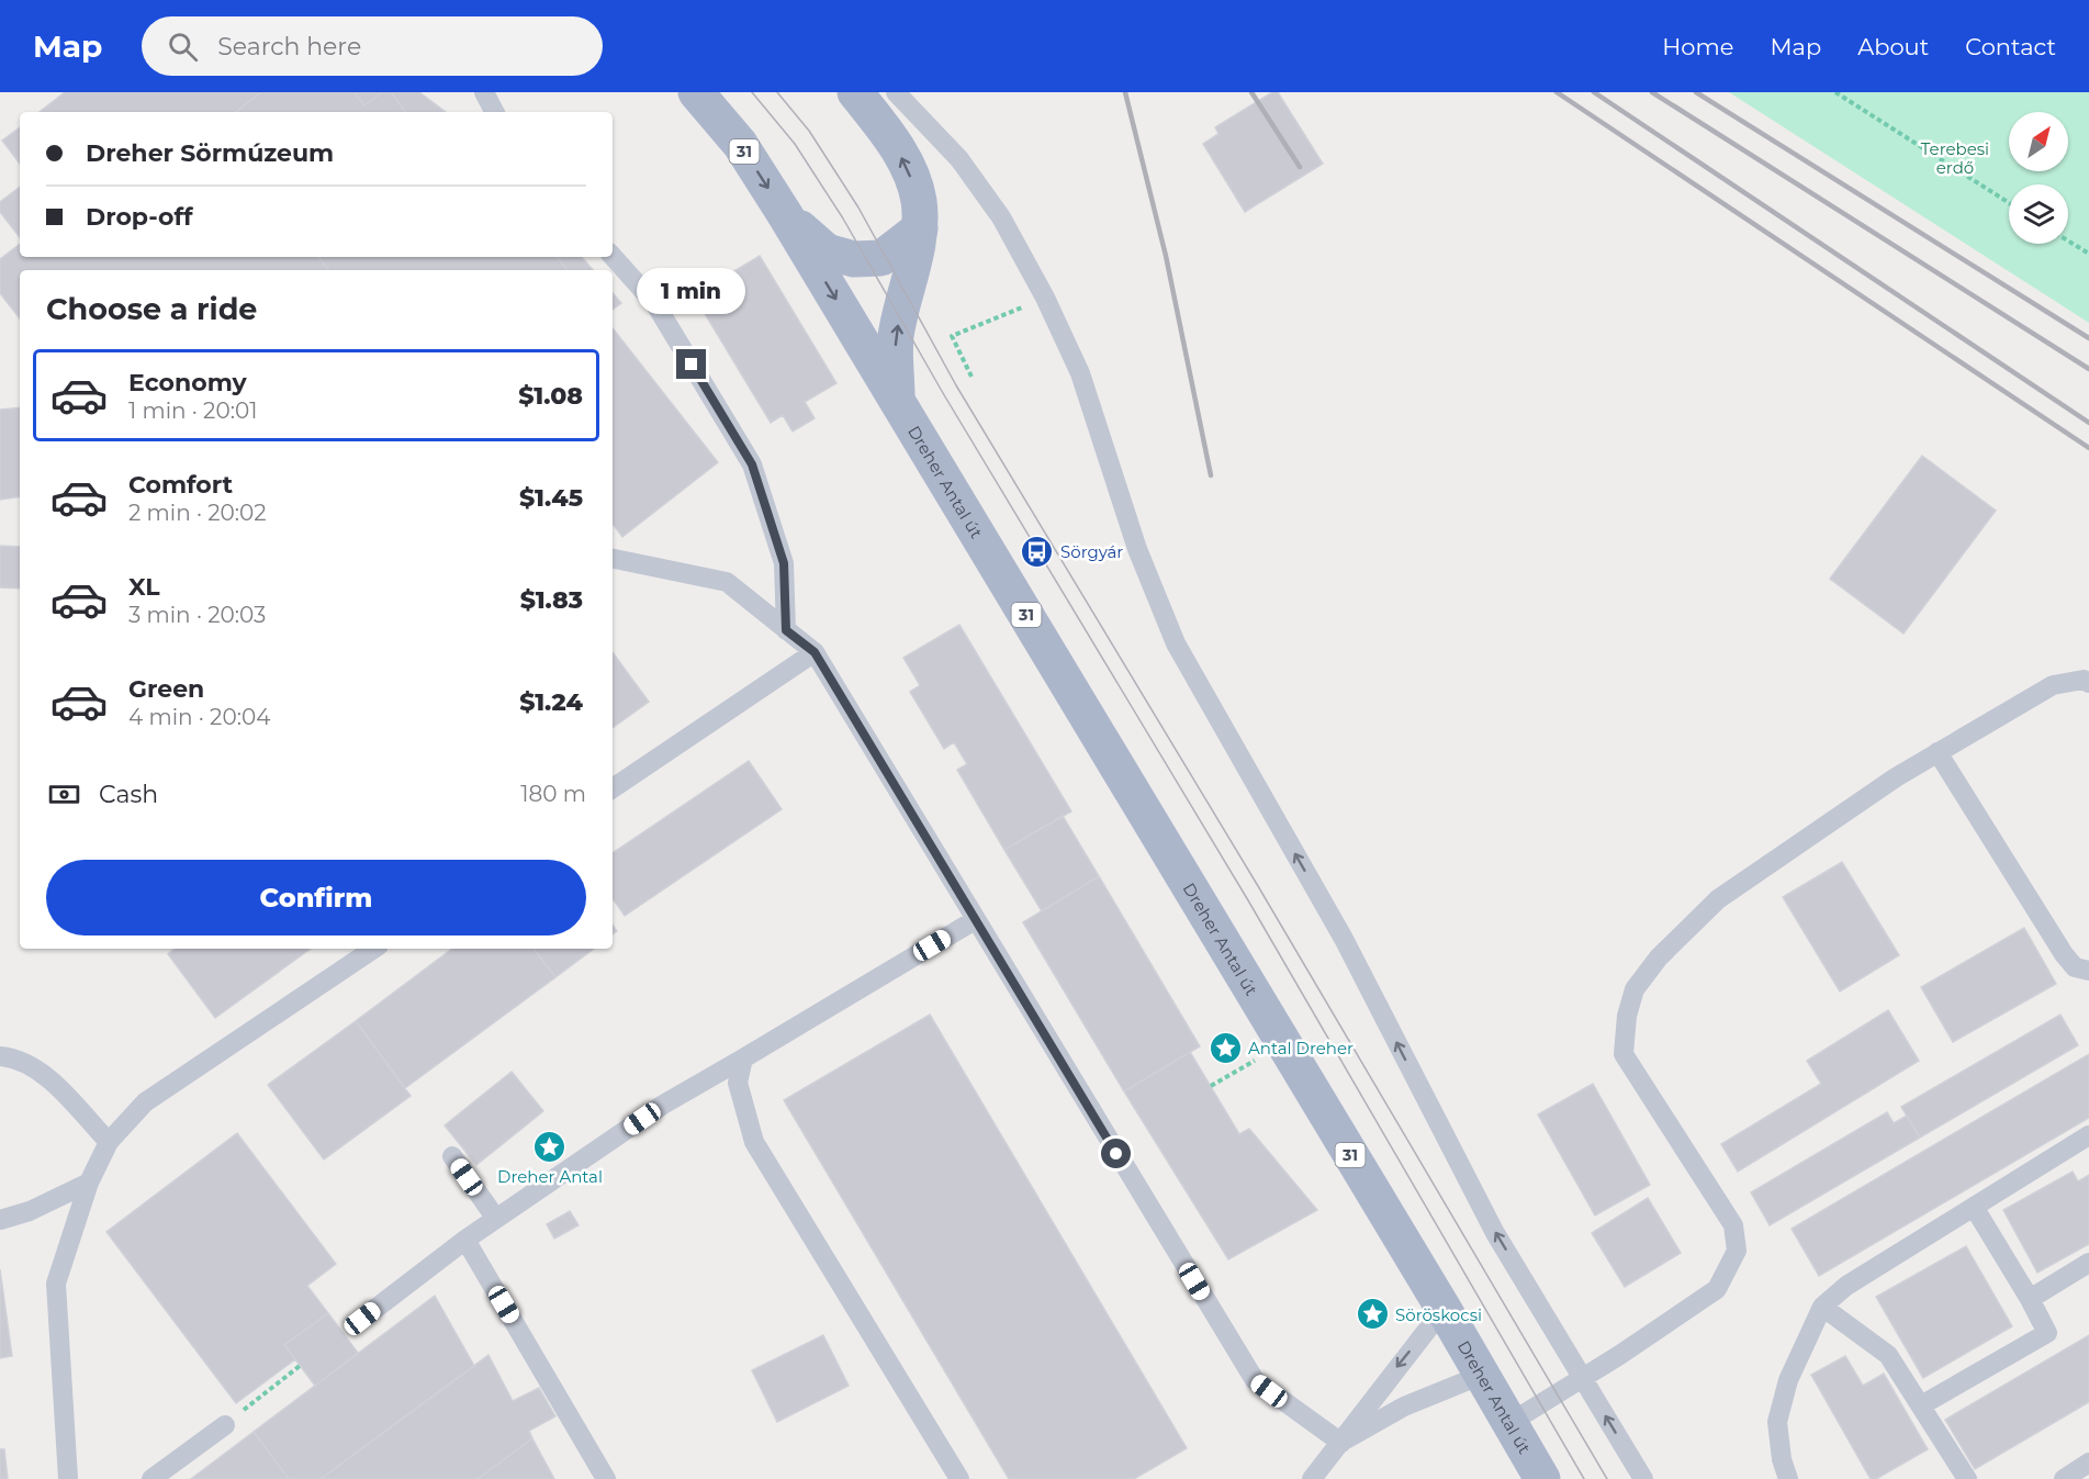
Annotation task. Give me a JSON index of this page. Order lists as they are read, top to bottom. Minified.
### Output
{"streets":{"main road":["31","Dreher Antal út"]},"parks":["Terebesi erdő"],"places":{"bus stop":["Sörgyár"],"place":["Antal Dreher","Dreher Antal","Söröskocsi"]},"north":"top right","page":{"header":"Map","search":"Search here","nav":["Home","Map","About","Contact"],"banner":["Dreher Sörmúzeum","Drop-off"],"bubble":"1 min","heading":"Choose a ride","list":[{"name":"Economy","note":"1 min · 20:01","value":"$1.08"},{"name":"Comfort","note":"2 min · 20:02","value":"$1.45"},{"name":"XL","note":"3 min · 20:03","value":"$1.83"},{"name":"Green","note":"4 min · 20:04","value":"$1.24"}],"pay":["Cash","180 m"],"buttons":"Confirm"}}
